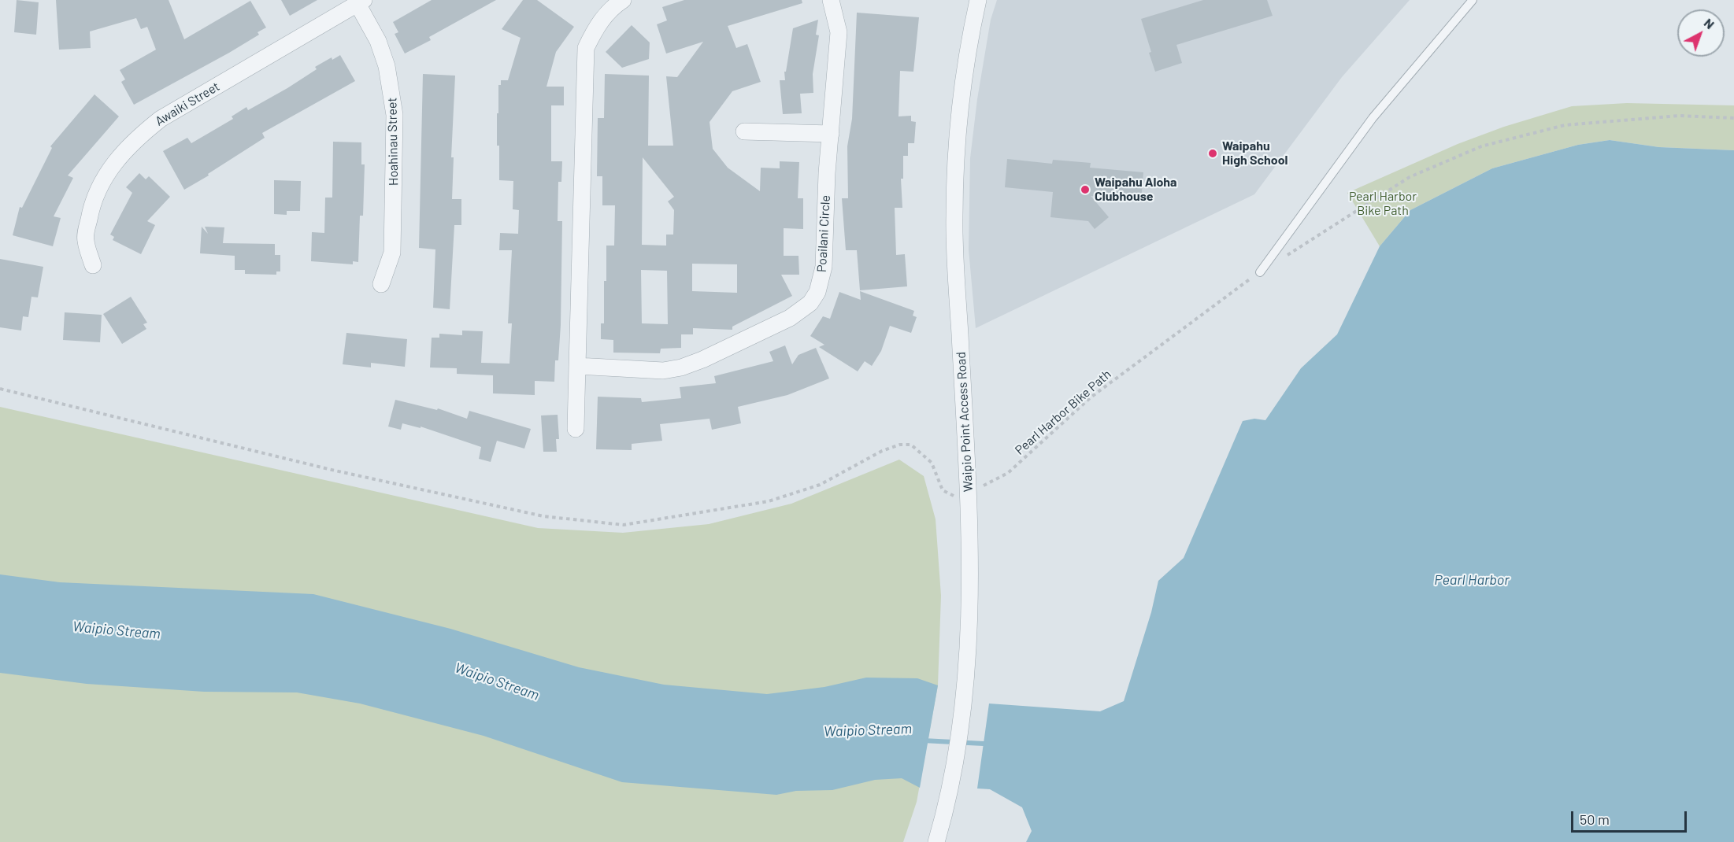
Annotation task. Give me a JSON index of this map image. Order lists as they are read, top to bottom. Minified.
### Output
{"streets":{"street":["Awaiki Street","Hoahinau Street","Poailani Circle","Waipio Point Access Road"],"path":["Pearl Harbor Bike Path"]},"crossings":[["Awaiki Street","Hoahinau Street"],["Pearl Harbor Bike Path","Waipio Point Access Road"]],"water":["Pearl Harbor","Waipio Stream"],"parks":["Pearl Harbor Bike Path"],"places":["Waipahu High School","Waipahu Aloha Clubhouse"],"scale_bar":"50 m","north":"top right"}
